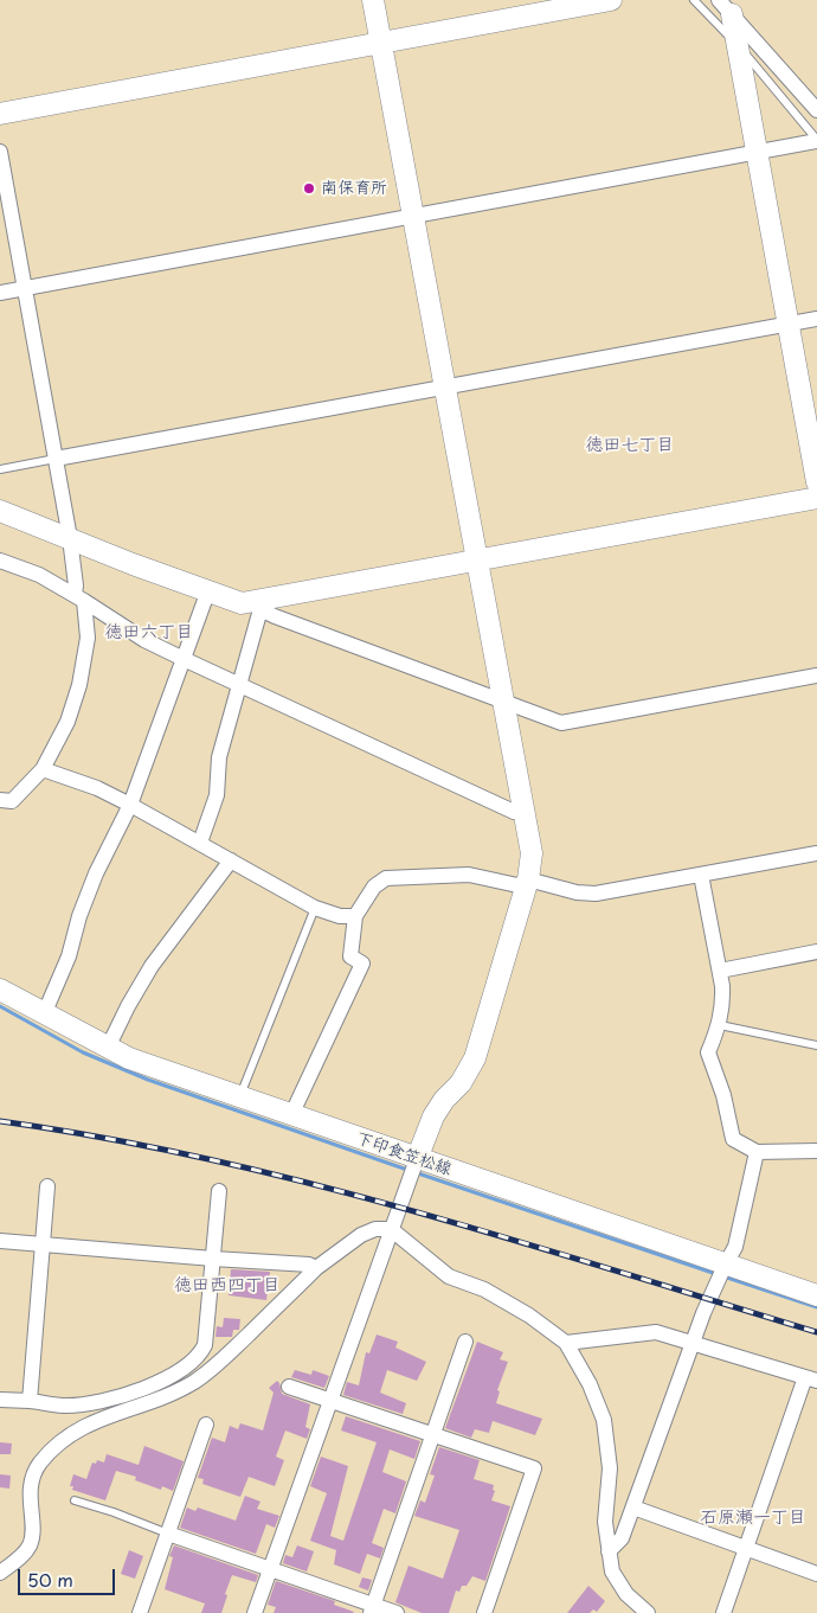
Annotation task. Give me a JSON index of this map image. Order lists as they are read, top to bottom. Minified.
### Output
{"streets":{"street":["下印食笠松線"]},"districts":["徳田七丁目","徳田六丁目","徳田西四丁目","石原瀬一丁目"],"places":["南保育所"],"scale_bar":"50 m"}
